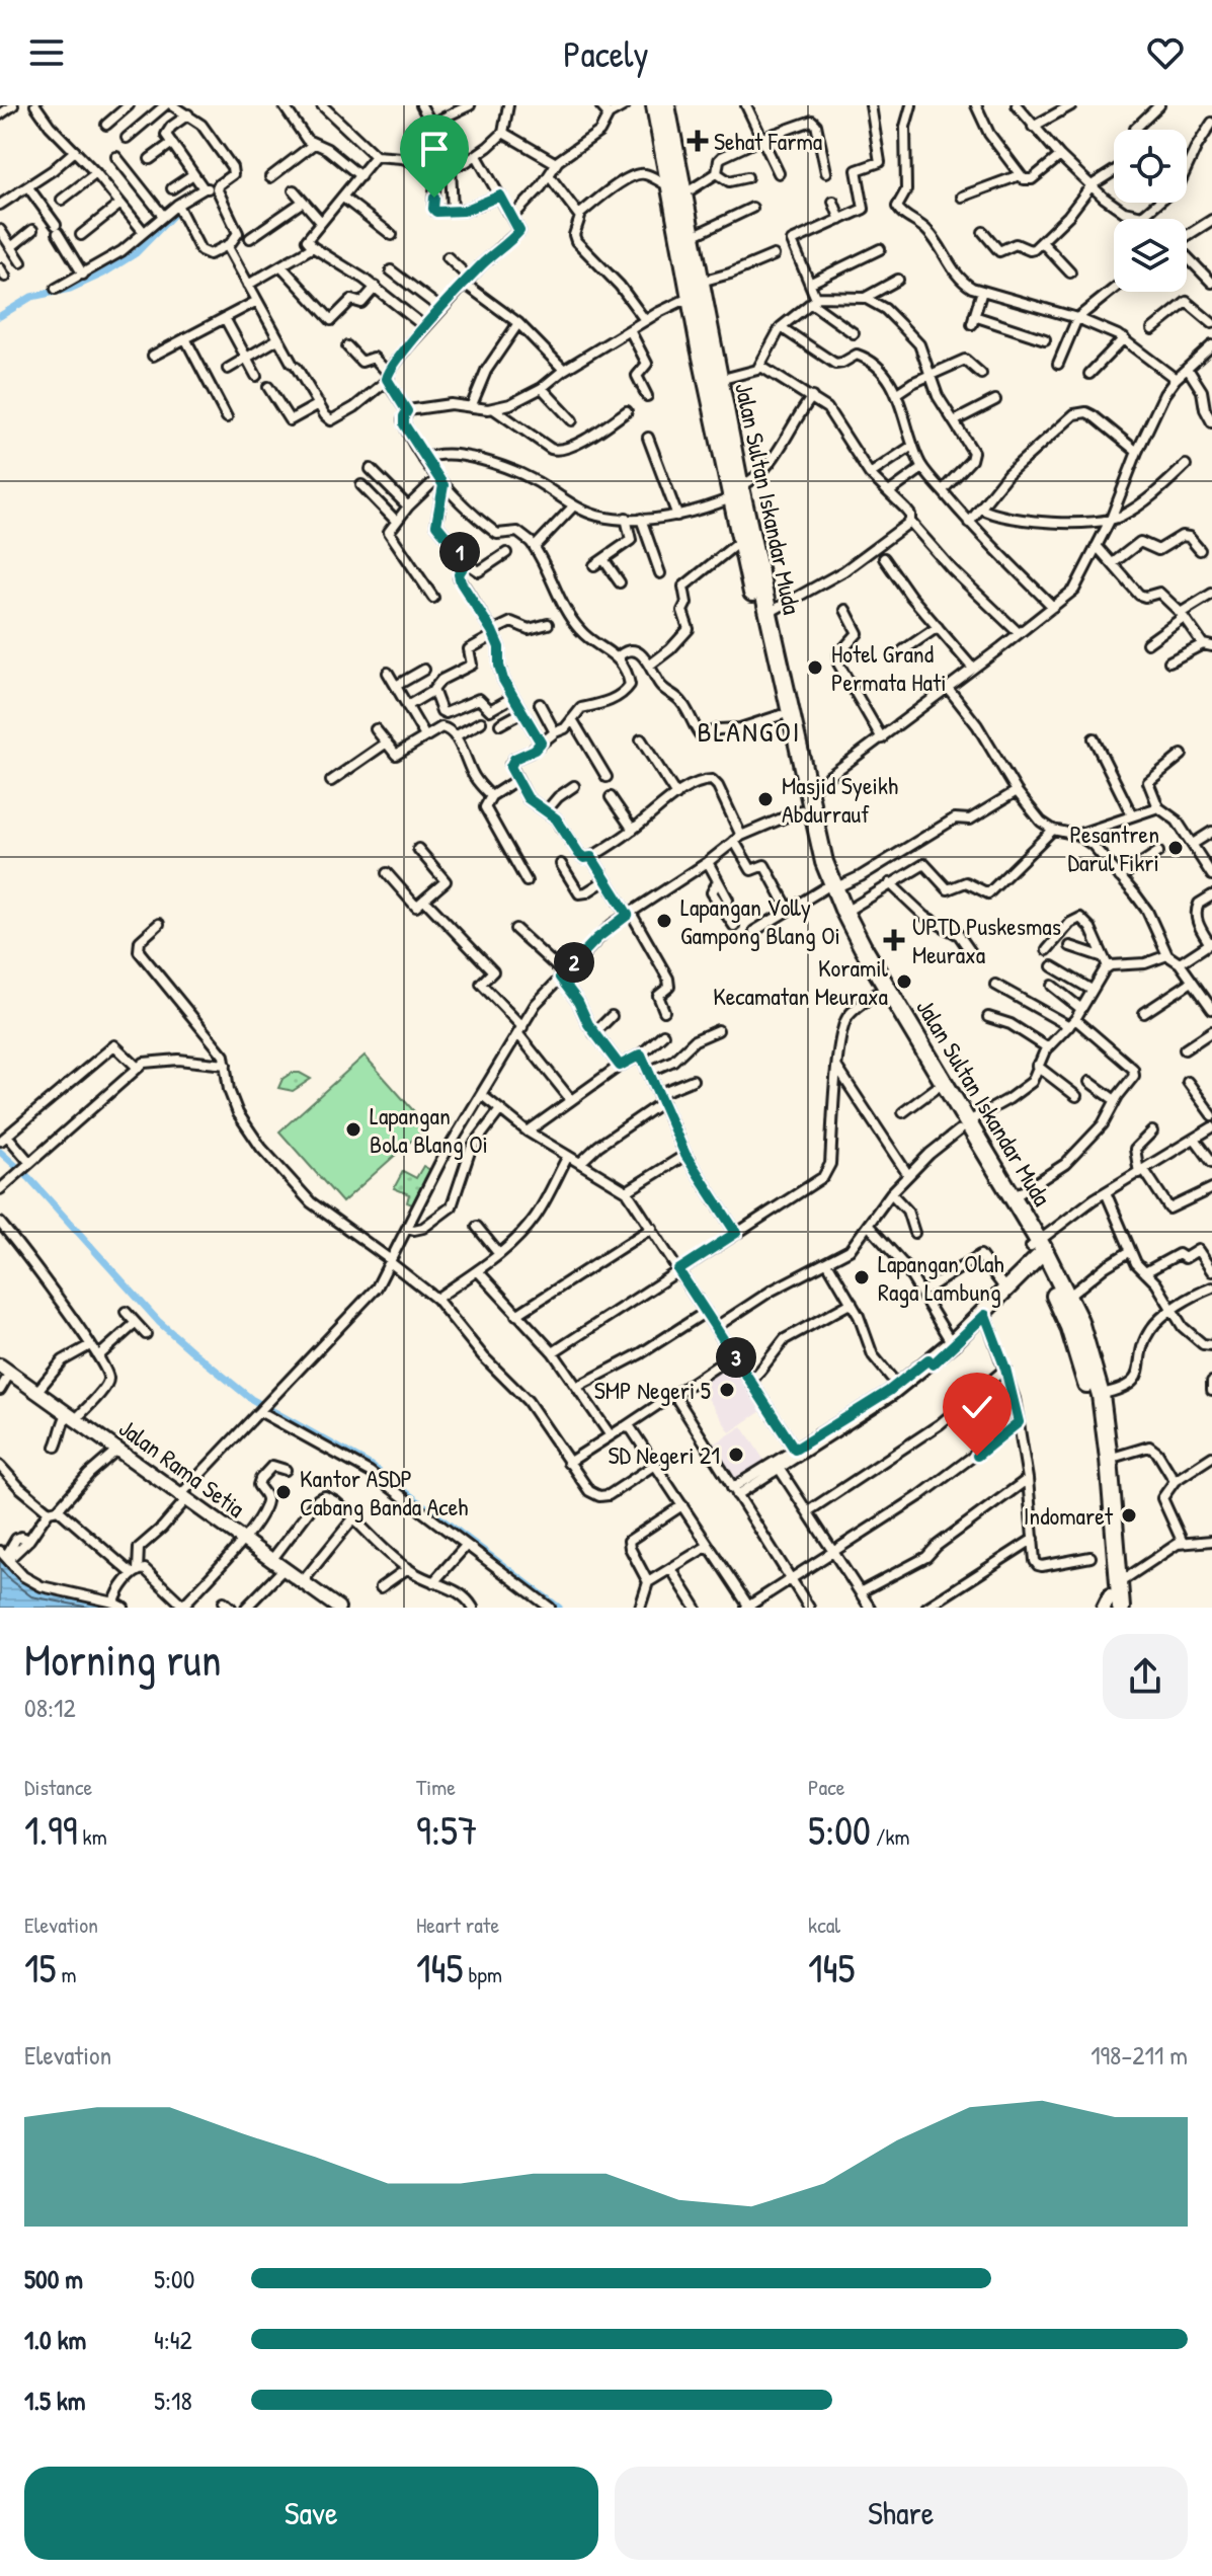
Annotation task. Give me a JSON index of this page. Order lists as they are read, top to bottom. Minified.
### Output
{"streets":{"highway":["Jalan Sultan Iskandar Muda"],"street":["Jalan Rama Setia"]},"districts":["BLANGOI"],"places":{"health":["Sehat Farma","UPTD Puskesmas Meuraxa"],"other":["Hotel Grand Permata Hati","Masjid Syeikh Abdurrauf","Pesantren Darul Fikri","Lapangan Volly Gampong Blang Oi","Koramil Kecamatan Meuraxa","Lapangan Bola Blang Oi","Lapangan Olah Raga Lambung","SMP Negeri 5","SD Negeri 21","Kantor ASDP Cabang Banda Aceh","Indomaret"]},"page":{"header":"Pacely","pins":["1","2","3"],"heading":["Morning run","08:12"],"stats":[["Distance","1.99 km"],["Time","9:57"],["Pace","5:00 /km"],["Elevation","15 m"],["Heart rate","145 bpm"],["kcal","145"]],"chart":["Elevation","198–211 m"],"list":[{"name":"500 m","note":"5:00"},{"name":"1.0 km","note":"4:42"},{"name":"1.5 km","note":"5:18"}],"buttons":["Save","Share"]}}
